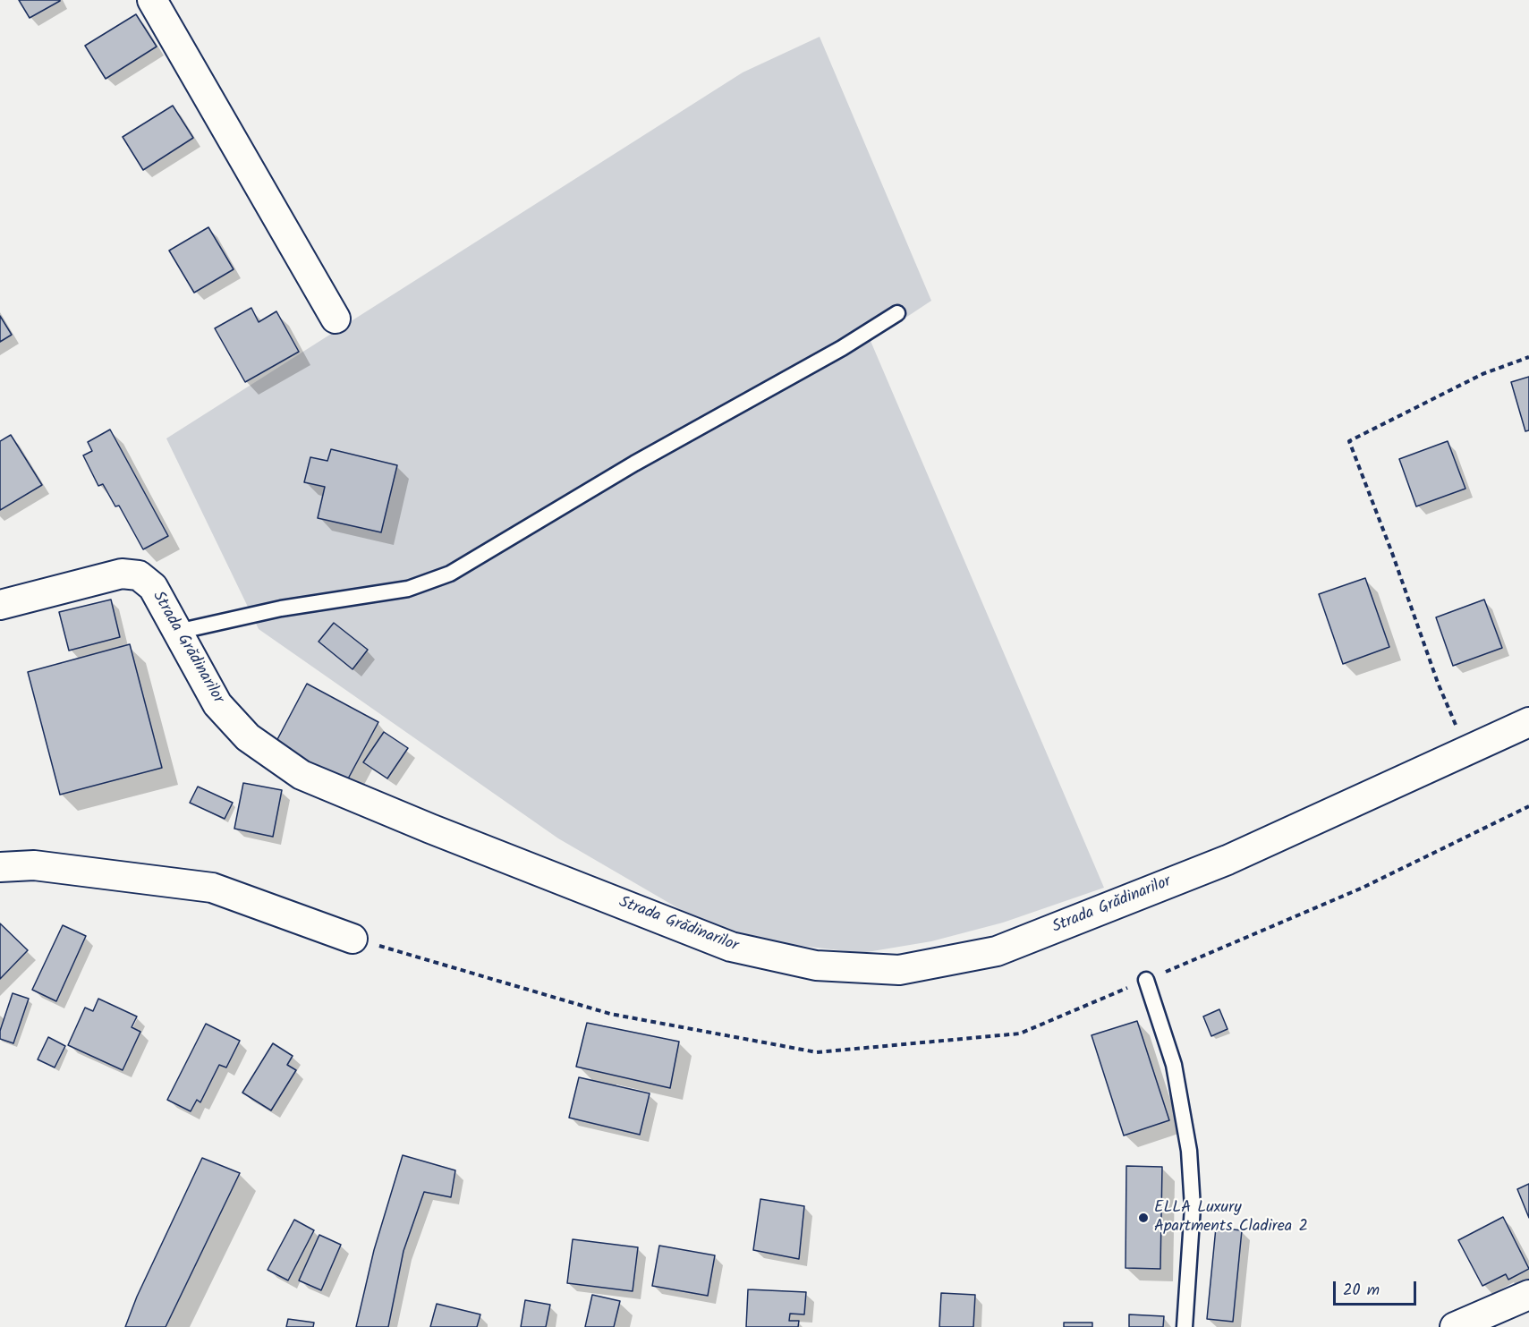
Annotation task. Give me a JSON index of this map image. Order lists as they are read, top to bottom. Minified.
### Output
{"streets":{"street":["Strada Grădinarilor"]},"places":["ELLA Luxury Apartments Cladirea 2"],"scale_bar":"20 m"}
